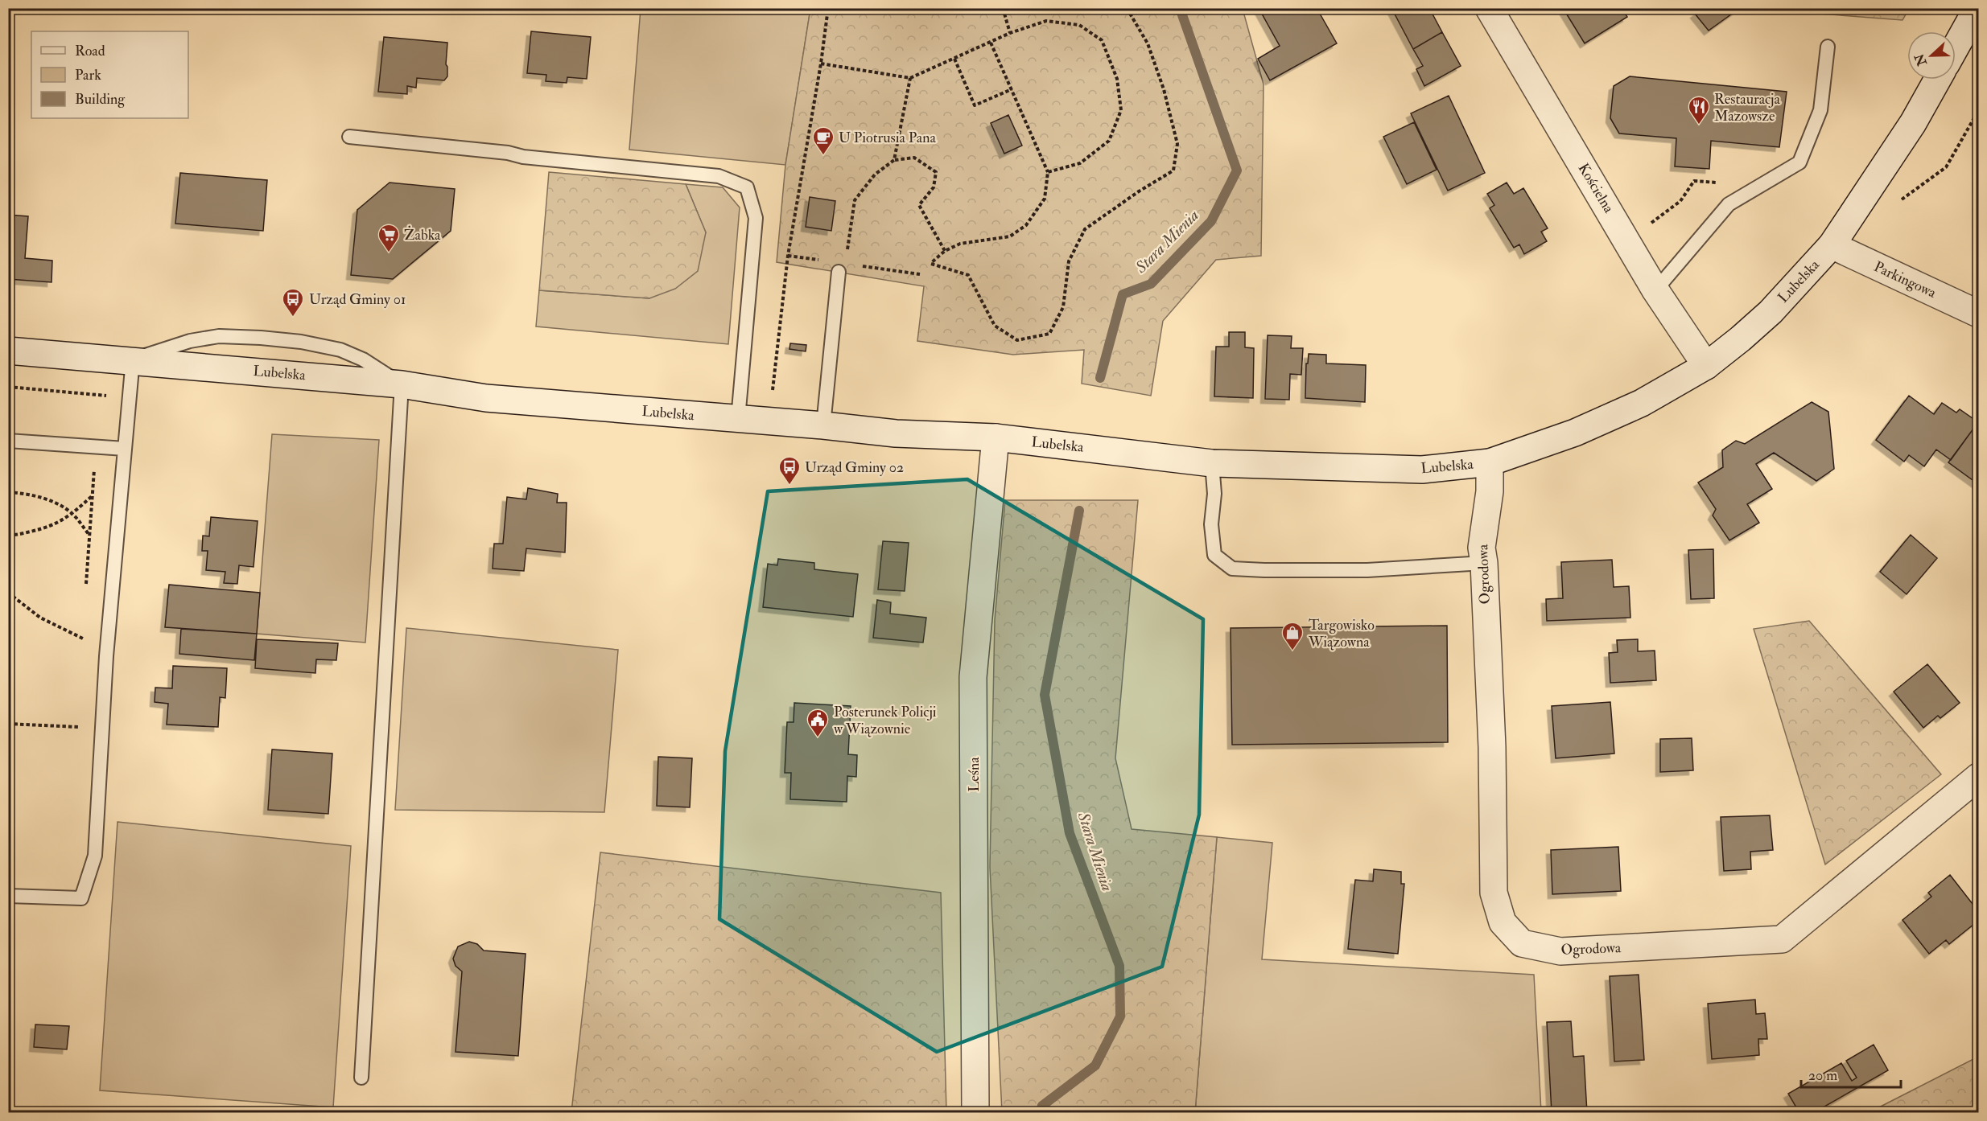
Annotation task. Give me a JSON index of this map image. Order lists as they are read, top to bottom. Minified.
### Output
{"streets":{"street":["Kościelna","Parkingowa","Lubelska","Ogrodowa","Leśna"]},"crossings":[["Kościelna","Lubelska"],["Parkingowa","Lubelska"],["Lubelska","Ogrodowa"],["Lubelska","Leśna"]],"water":["Stara Mienia"],"places":{"restaurant":["Restauracja Mazowsze"],"cafe":["U Piotrusia Pana"],"supermarket":["Żabka"],"bus stop":["Urząd Gminy 01","Urząd Gminy 02"],"shop":["Targowisko Wiązowna"],"public building":["Posterunek Policji w Wiązownie"]},"legend":["Road","Park","Building"],"scale_bar":"20 m","north":"left"}
